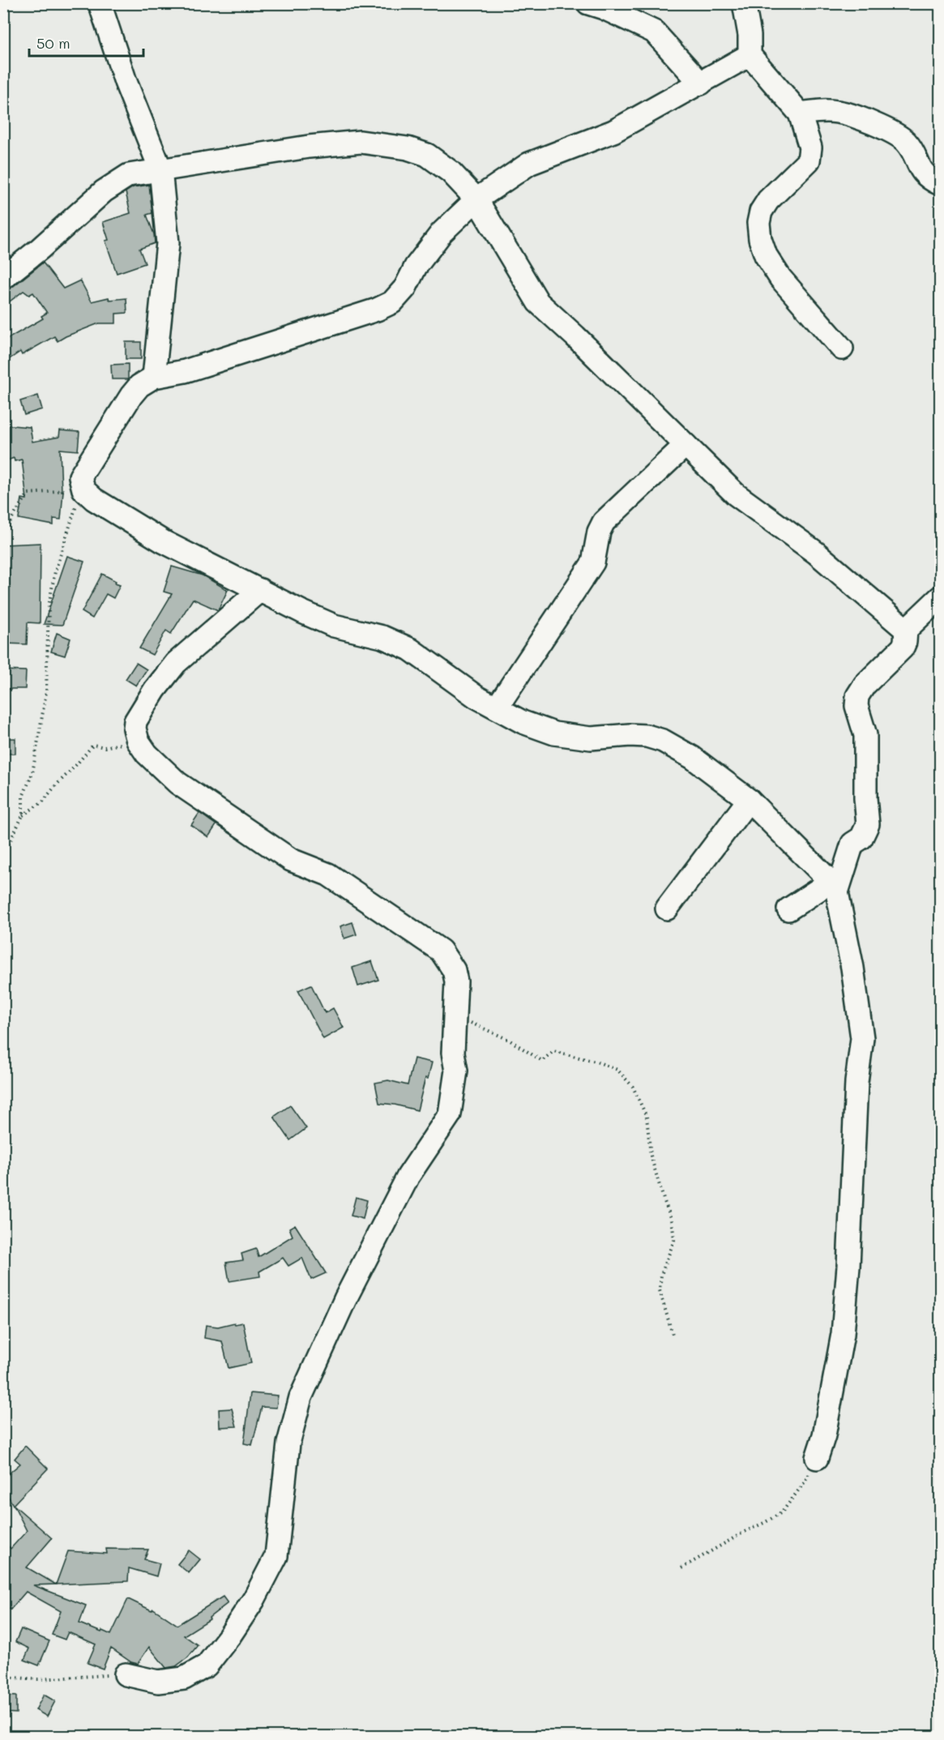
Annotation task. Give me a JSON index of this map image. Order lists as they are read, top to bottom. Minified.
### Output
{"scale_bar":"50 m"}
